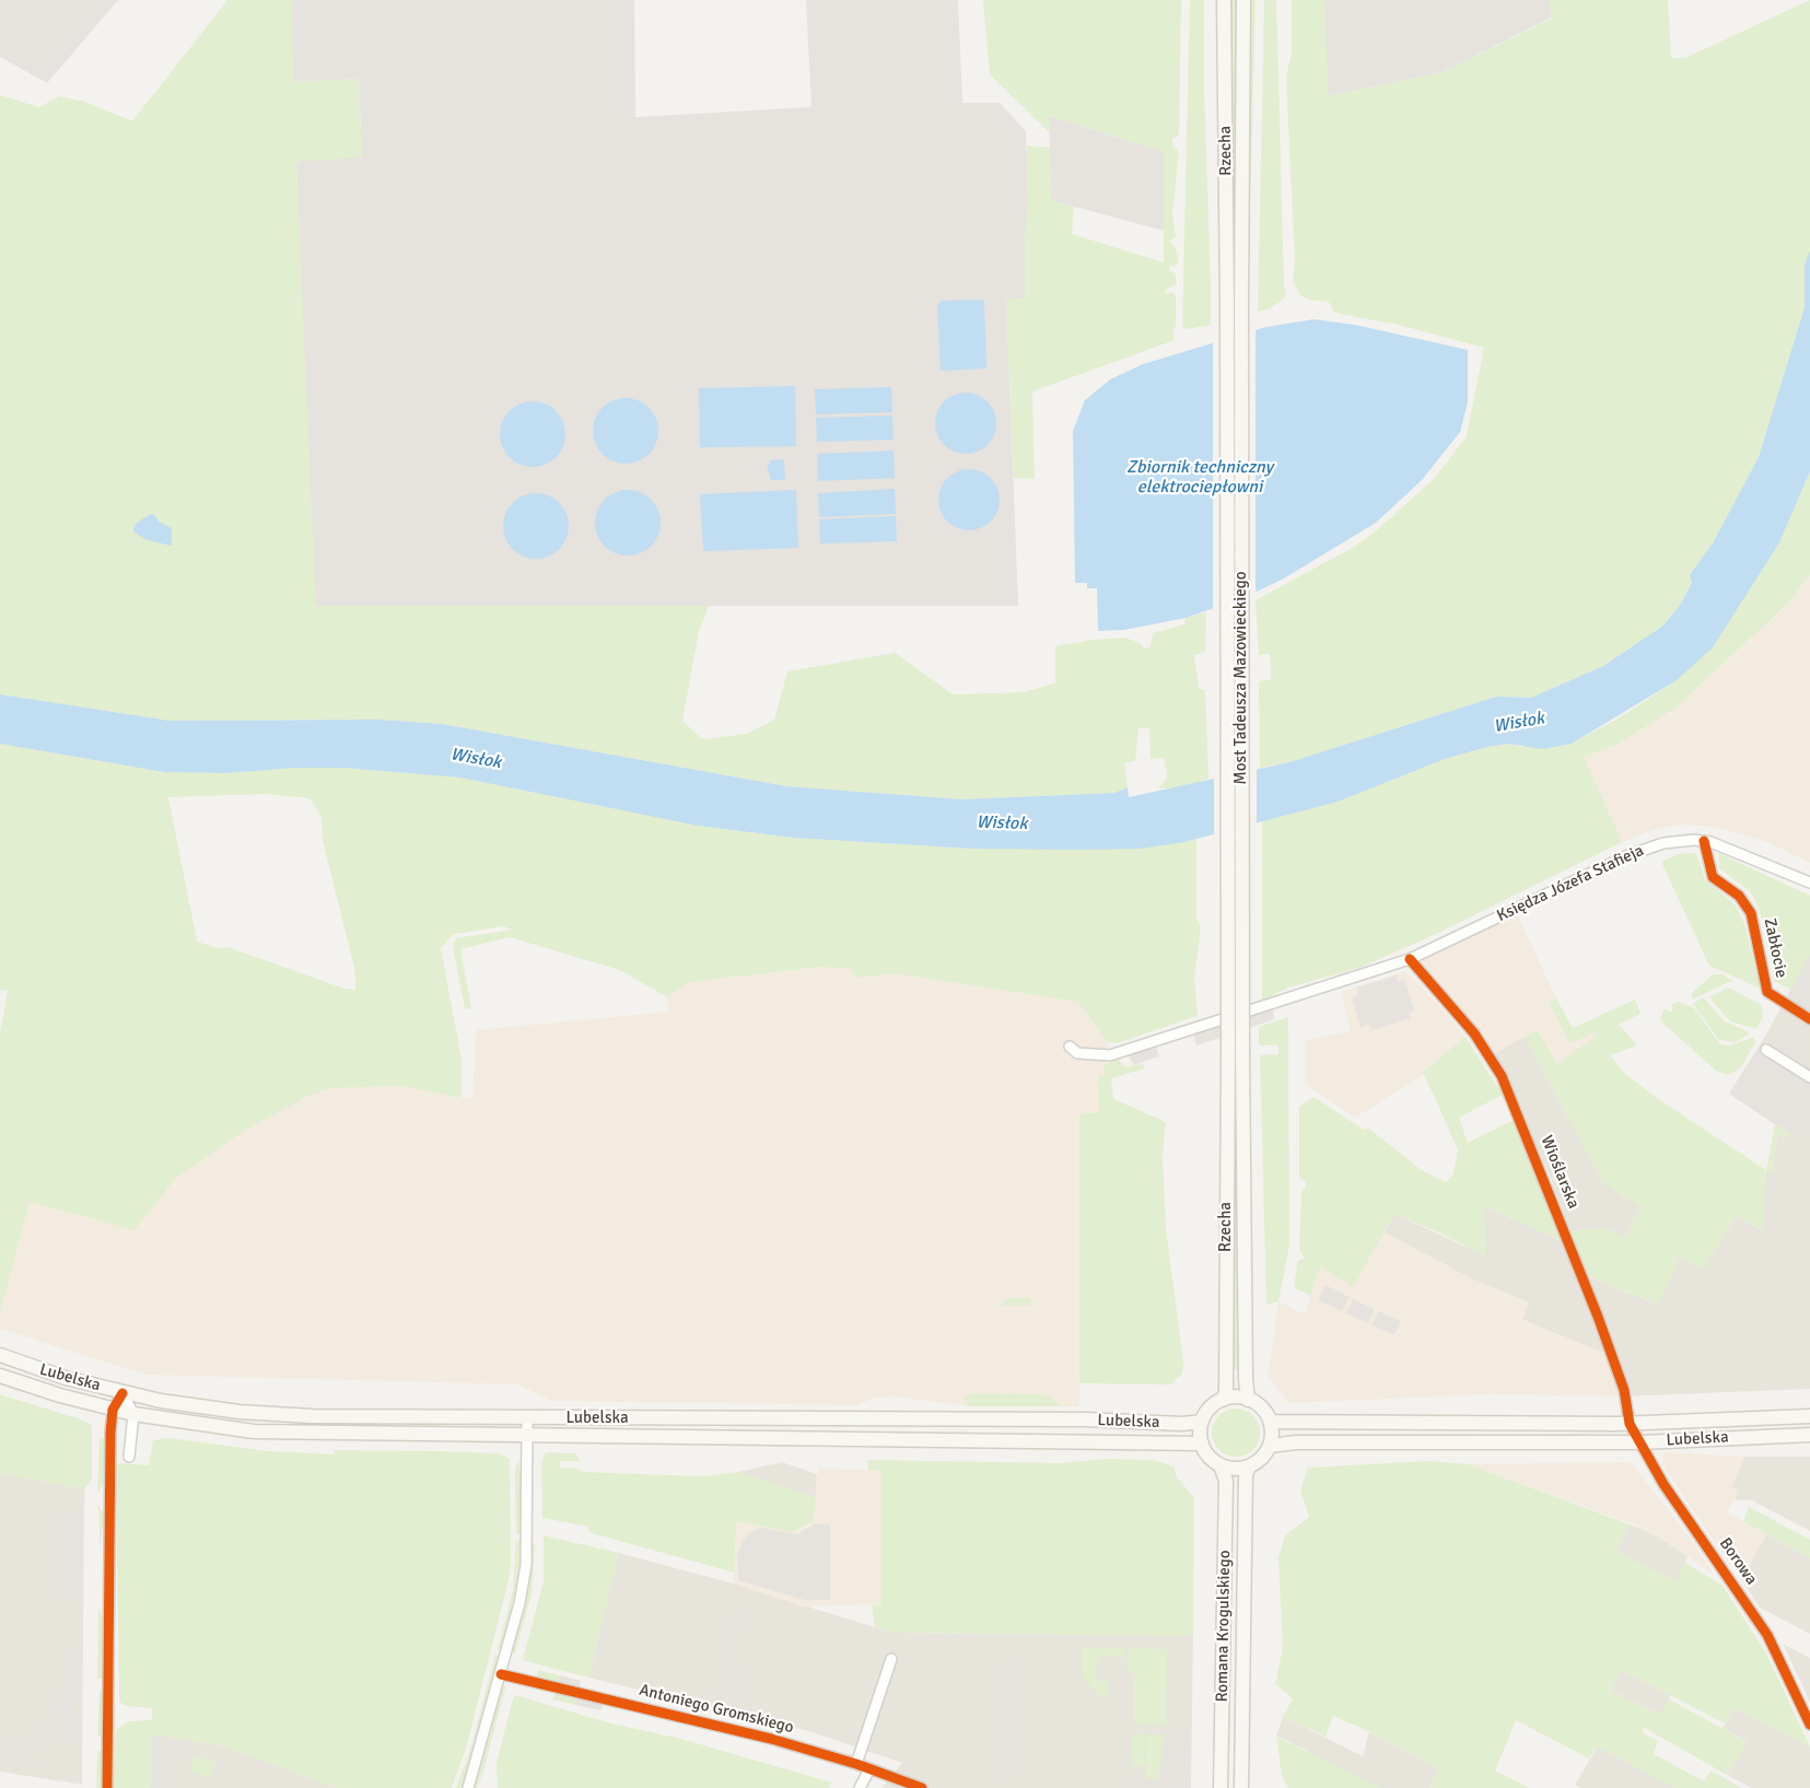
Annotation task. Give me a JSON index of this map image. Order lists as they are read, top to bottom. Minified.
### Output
{"streets":{"main road":["Rzecha","Most Tadeusza Mazowieckiego","Lubelska","Romana Krogulskiego"],"street":["Księdza Józefa Stafieja","Zabłocie","Wioślarska","Borowa","Antoniego Gromskiego"]},"crossings":[["Rzecha","Most Tadeusza Mazowieckiego"],["Rzecha","Lubelska"],["Rzecha","Romana Krogulskiego"],["Księdza Józefa Stafieja","Zabłocie"],["Księdza Józefa Stafieja","Wioślarska"],["Wioślarska","Lubelska"],["Wioślarska","Borowa"],["Lubelska","Borowa"],["Lubelska","Romana Krogulskiego"]],"water":["Zbiornik techniczny elektrociepłowni","Wisłok"]}
